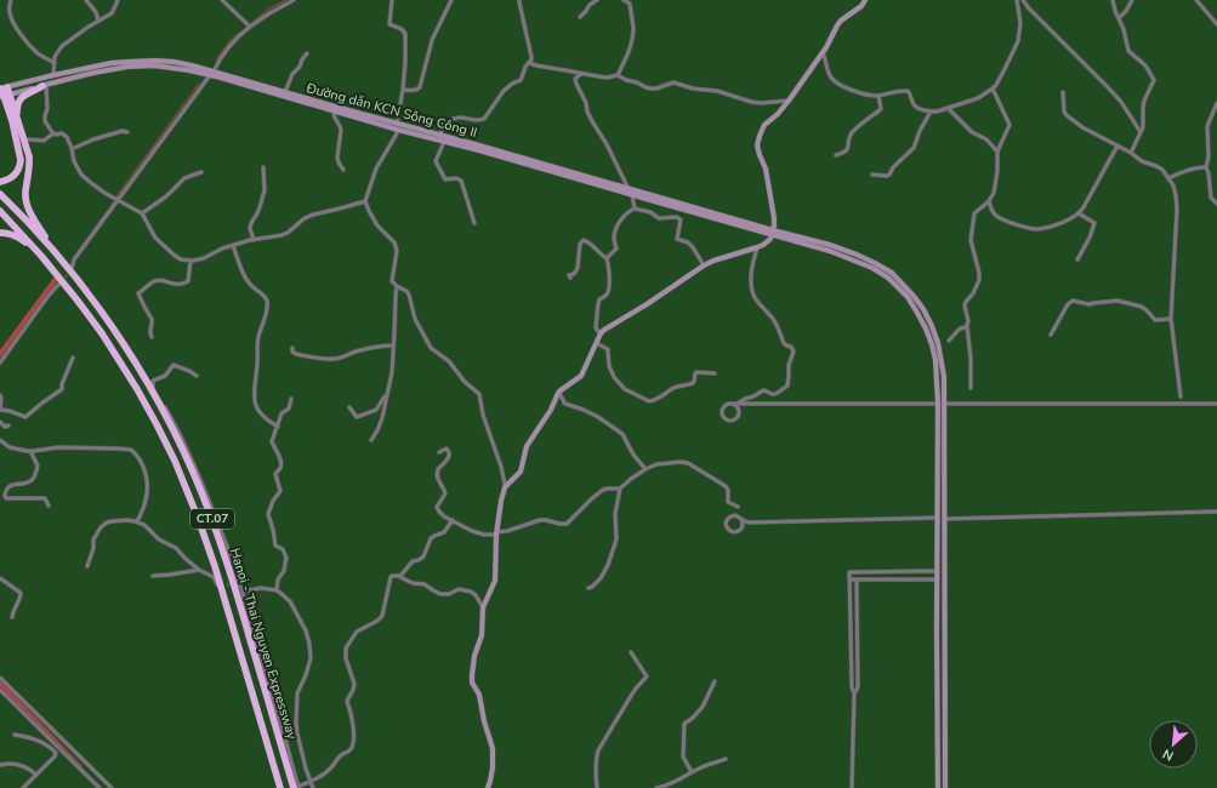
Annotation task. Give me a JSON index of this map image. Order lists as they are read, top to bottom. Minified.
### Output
{"streets":{"highway":["CT.07","Hanoi - Thai Nguyen Expressway"],"street":["Đường dẫn KCN Sông Công II"]},"north":"bottom left"}
